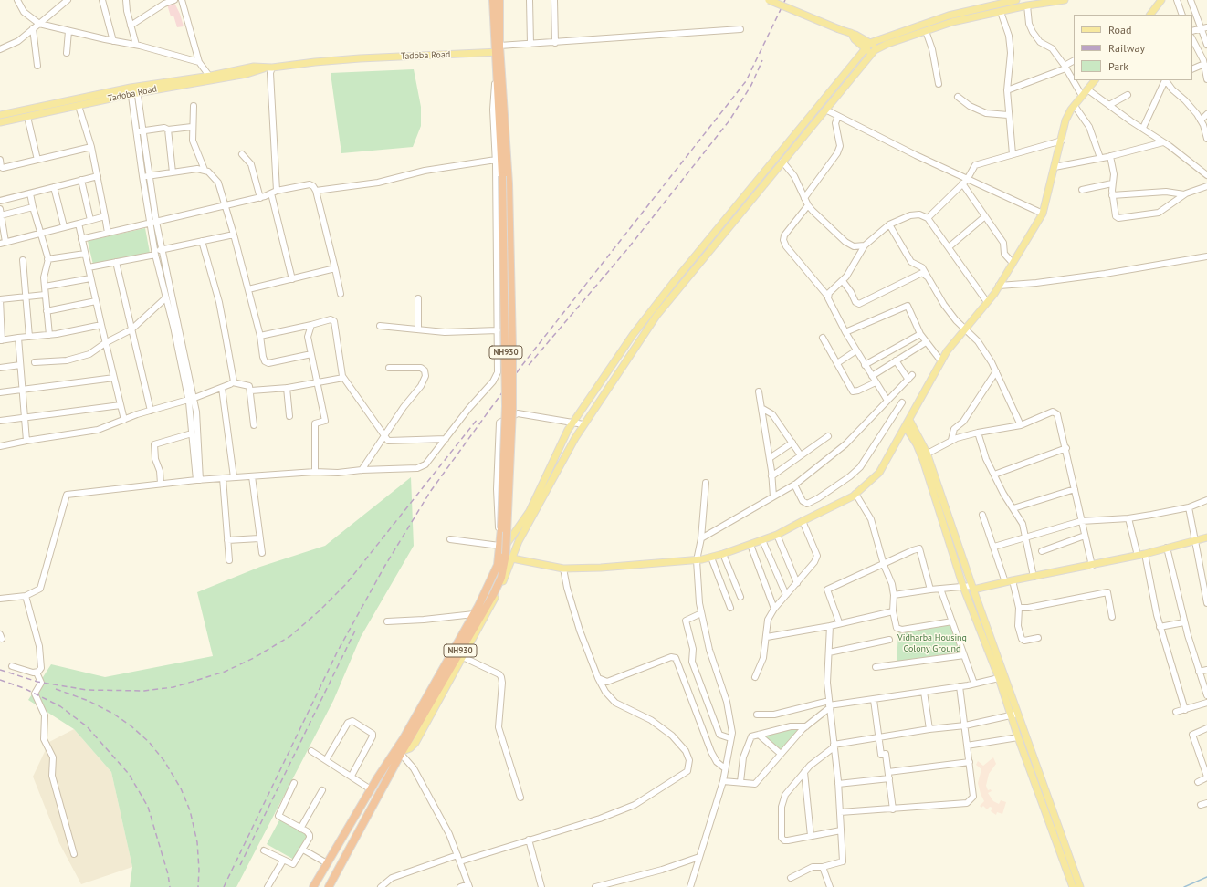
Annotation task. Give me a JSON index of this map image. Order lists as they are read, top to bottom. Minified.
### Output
{"streets":{"highway":["NH930"],"main road":["Tadoba Road"]},"crossings":[["Tadoba Road","NH930"]],"parks":["Vidharba Housing Colony Ground"],"legend":["Road","Railway","Park"]}
